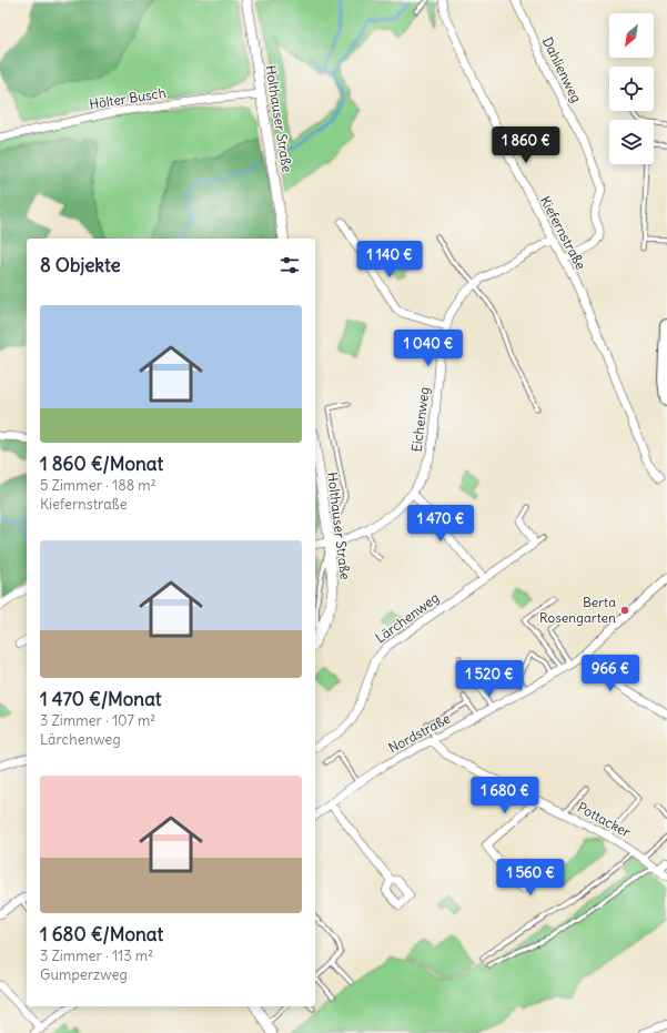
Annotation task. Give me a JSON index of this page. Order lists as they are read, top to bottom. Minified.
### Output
{"streets":{"street":["Dahlienweg","Hölter Busch","Holthauser Straße","Kiefernstraße","Eichenweg","Lärchenweg","Nordstraße","Pottacker"]},"crossings":[["Dahlienweg","Kiefernstraße"],["Hölter Busch","Holthauser Straße"],["Holthauser Straße","Eichenweg"],["Kiefernstraße","Eichenweg"],["Nordstraße","Pottacker"]],"places":["Berta Rosengarten"],"north":"bottom left","page":{"price":["1 860 €","1 140 €","1 040 €","1 470 €","966 €","1 520 €","1 680 €","1 560 €"],"heading":"8 Objekte","list":[{"name":"1 860 €/Monat","note":"5 Zimmer · 188 m² · Kiefernstraße"},{"name":"1 470 €/Monat","note":"3 Zimmer · 107 m² · Lärchenweg"},{"name":"1 680 €/Monat","note":"3 Zimmer · 113 m² · Gumperzweg"}]}}
